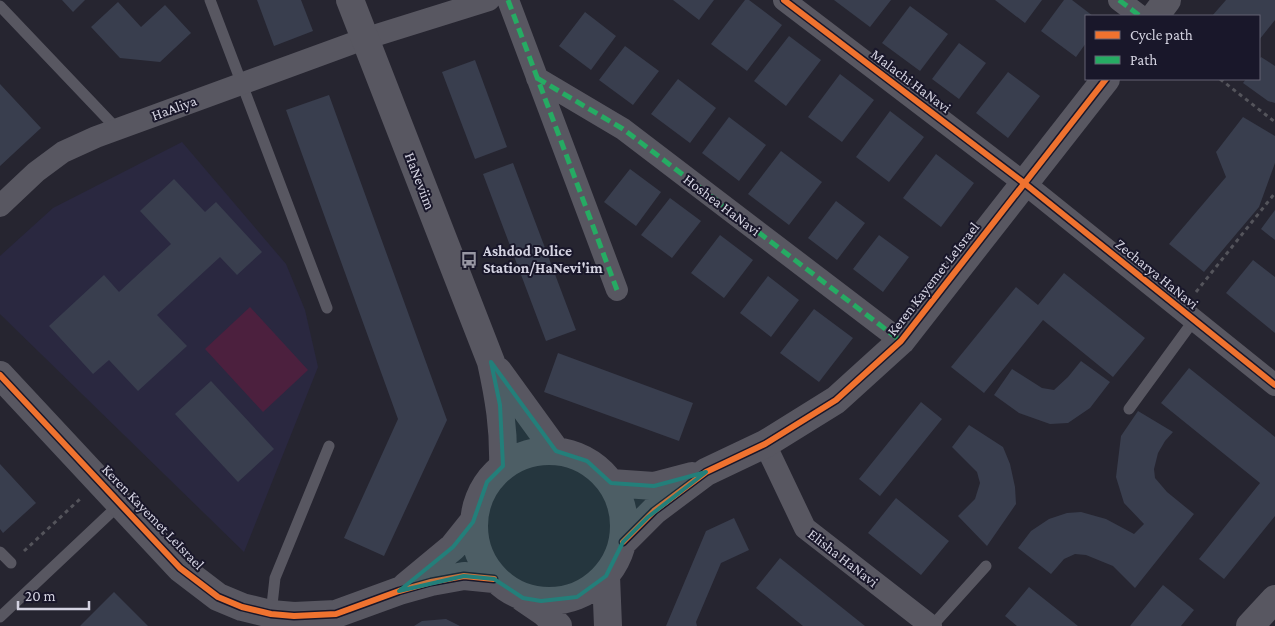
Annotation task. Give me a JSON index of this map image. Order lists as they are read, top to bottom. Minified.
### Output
{"streets":{"street":["Malachi HaNavi","HaAliya","HaNeviim","Hoshea HaNavi","Zecharya HaNavi","Keren Kayemet LeIsrael","Elisha HaNavi"]},"crossings":[["Malachi HaNavi","Zecharya HaNavi"],["Malachi HaNavi","Keren Kayemet LeIsrael"],["HaAliya","HaNeviim"],["HaNeviim","Keren Kayemet LeIsrael"],["Hoshea HaNavi","Keren Kayemet LeIsrael"],["Zecharya HaNavi","Keren Kayemet LeIsrael"],["Keren Kayemet LeIsrael","Elisha HaNavi"]],"places":{"bus stop":["Ashdod Police Station/HaNevi'im"]},"legend":["Cycle path","Path"],"scale_bar":"20 m"}
